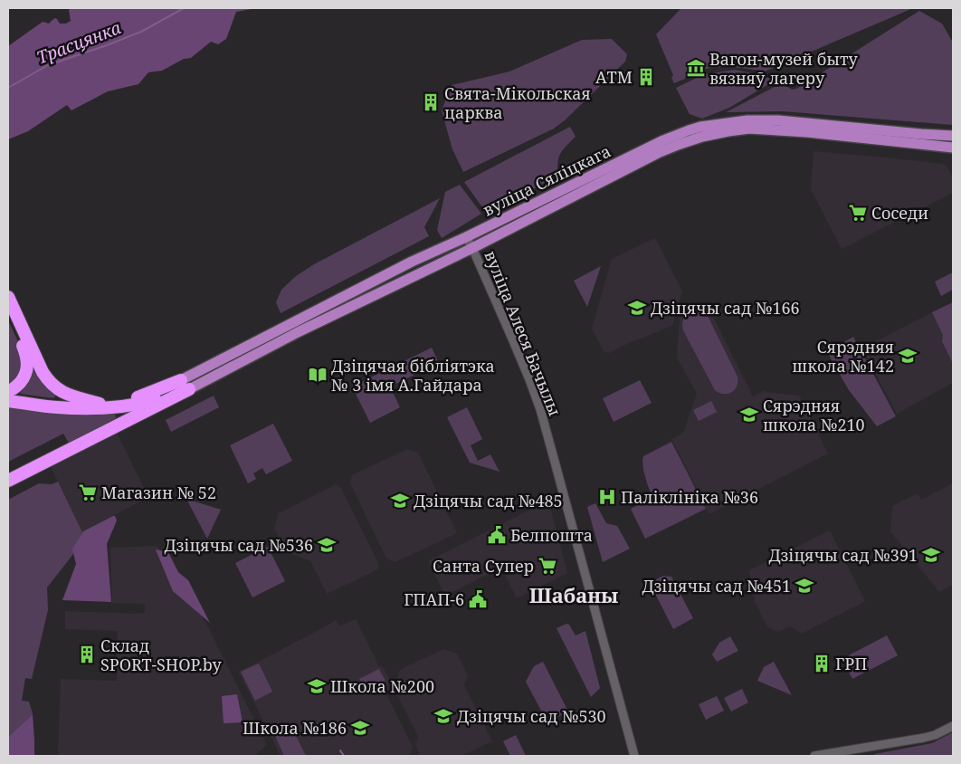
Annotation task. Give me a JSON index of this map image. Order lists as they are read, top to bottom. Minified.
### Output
{"streets":{"main road":["вуліца Сяліцкага"],"street":["вуліца Алеся Бачылы"]},"crossings":[["вуліца Сяліцкага","вуліца Алеся Бачылы"]],"districts":["Шабаны"],"water":["Трасцянка"],"places":{"museum":["Вагон-музей быту вязняў лагеру"],"building":["АТМ","Свята-Мікольская царква","Склад SPORT-SHOP.by","ГРП"],"supermarket":["Соседи","Магазин № 52","Санта Супер"],"school or university":["Дзіцячы сад №166","Сярэдняя школа №142","Сярэдняя школа №210","Дзіцячы сад №485","Дзіцячы сад №536","Дзіцячы сад №391","Дзіцячы сад №451","Школа №200","Дзіцячы сад №530","Школа №186"],"library":["Дзіцячая бібліятэка № 3 імя А.Гайдара"],"hospital":["Паліклініка №36"],"public building":["Белпошта","ГПАП-6"]}}
